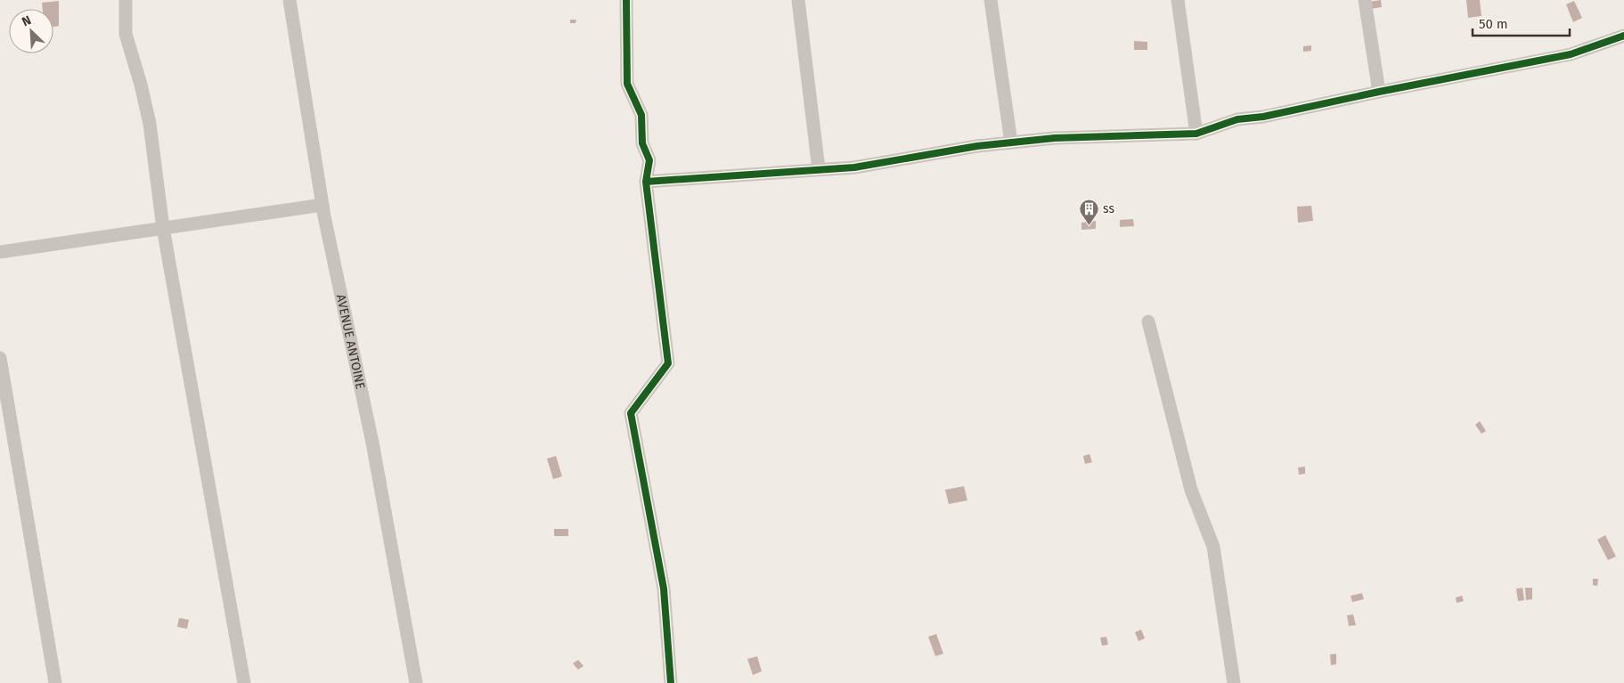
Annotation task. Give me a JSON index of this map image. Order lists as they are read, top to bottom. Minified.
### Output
{"streets":{"street":["AVENUE ANTOINE"]},"places":{"building":["ss"]},"scale_bar":"50 m","north":"top left"}
